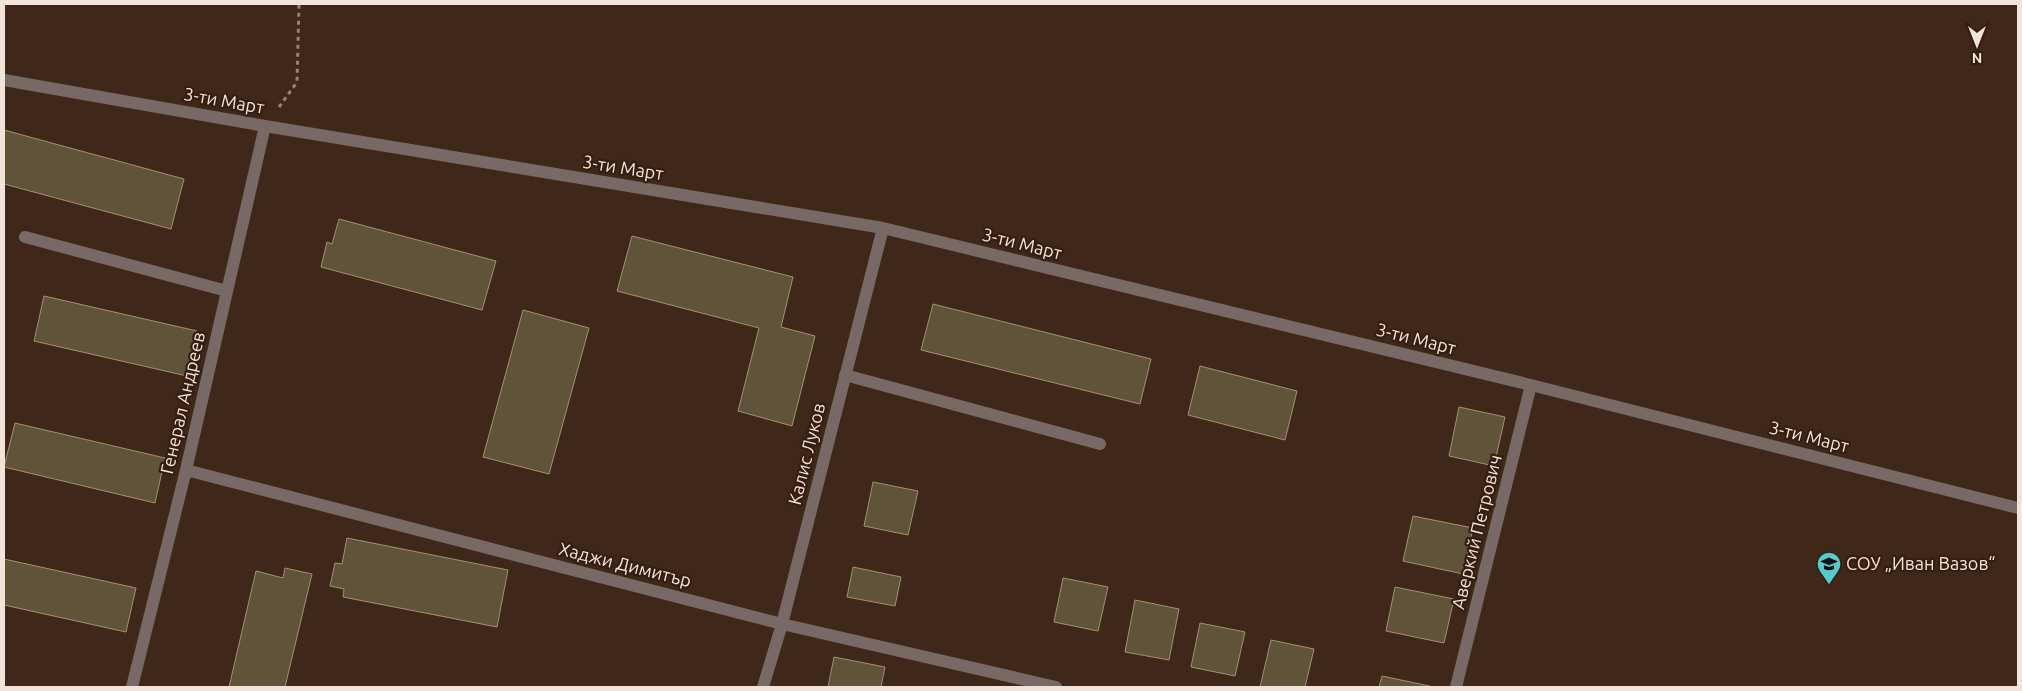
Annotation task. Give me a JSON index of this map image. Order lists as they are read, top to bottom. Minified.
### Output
{"streets":{"street":["3-ти Март","Генерал Андреев","Калис Луков","Аверкий Петрович","Хаджи Димитър"]},"crossings":[["3-ти Март","Генерал Андреев"],["3-ти Март","Калис Луков"],["3-ти Март","Аверкий Петрович"],["Генерал Андреев","Хаджи Димитър"],["Калис Луков","Хаджи Димитър"]],"places":{"school or university":["СОУ „Иван Вазов“"]},"north":"bottom"}
